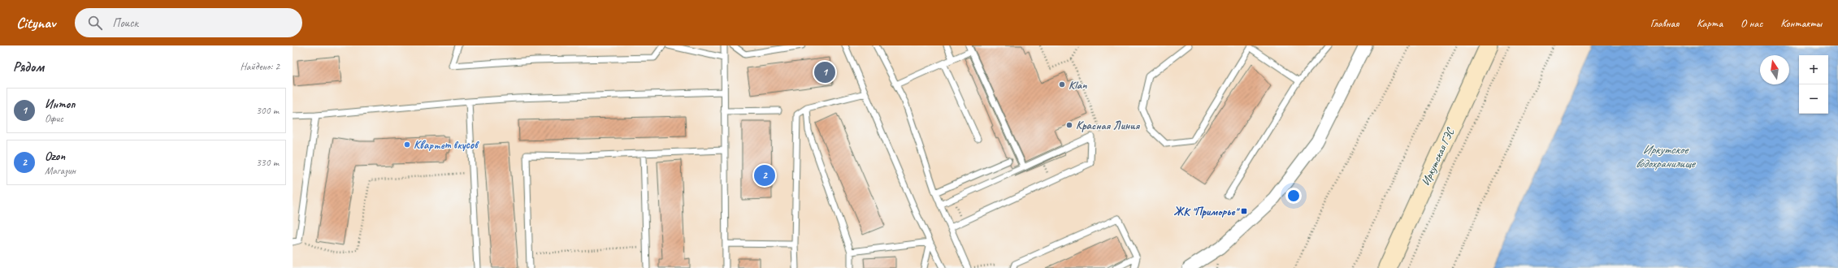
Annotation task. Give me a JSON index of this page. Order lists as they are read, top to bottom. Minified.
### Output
{"streets":{"main road":["Иркутская ГЭС"]},"water":["Иркутское водохранилище"],"places":{"other":["Klan","Красная Линия","Квартет вкусов"],"transit":["ЖК \"Приморье\""]},"north":"top","page":{"header":"Citynav","search":"Поиск","nav":["Главная","Карта","О нас","Контакты"],"heading":["Рядом","Найдено: 2"],"map_buttons":["+","−"],"pins":["1","2"],"list":[{"mark":"1","name":"Интоп","note":"Офис","value":"300 m"},{"mark":"2","name":"Ozon","note":"Магазин","value":"330 m"}]}}
